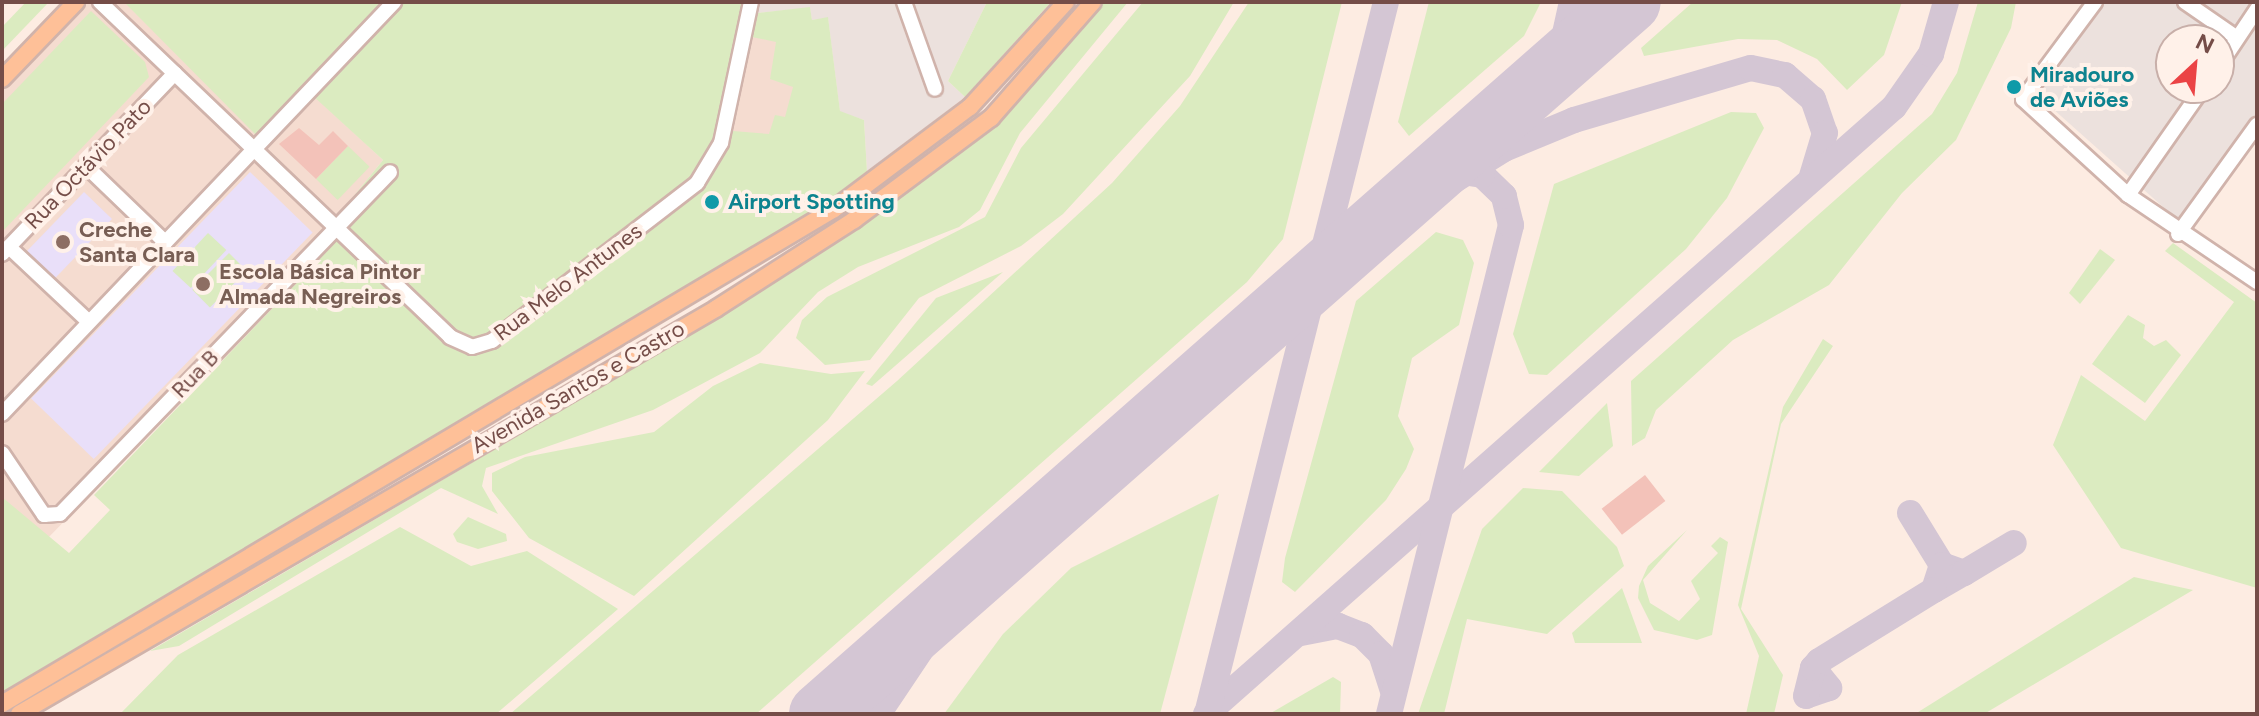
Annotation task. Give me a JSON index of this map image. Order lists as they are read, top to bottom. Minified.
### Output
{"streets":{"main road":["Avenida Santos e Castro"],"street":["Rua Octávio Pato","Rua Melo Antunes","Rua B"]},"crossings":[["Rua Octávio Pato","Rua Melo Antunes"],["Rua Melo Antunes","Rua B"]],"places":["Miradouro de Aviões","Airport Spotting","Creche Santa Clara","Escola Básica Pintor Almada Negreiros"],"north":"top right"}
